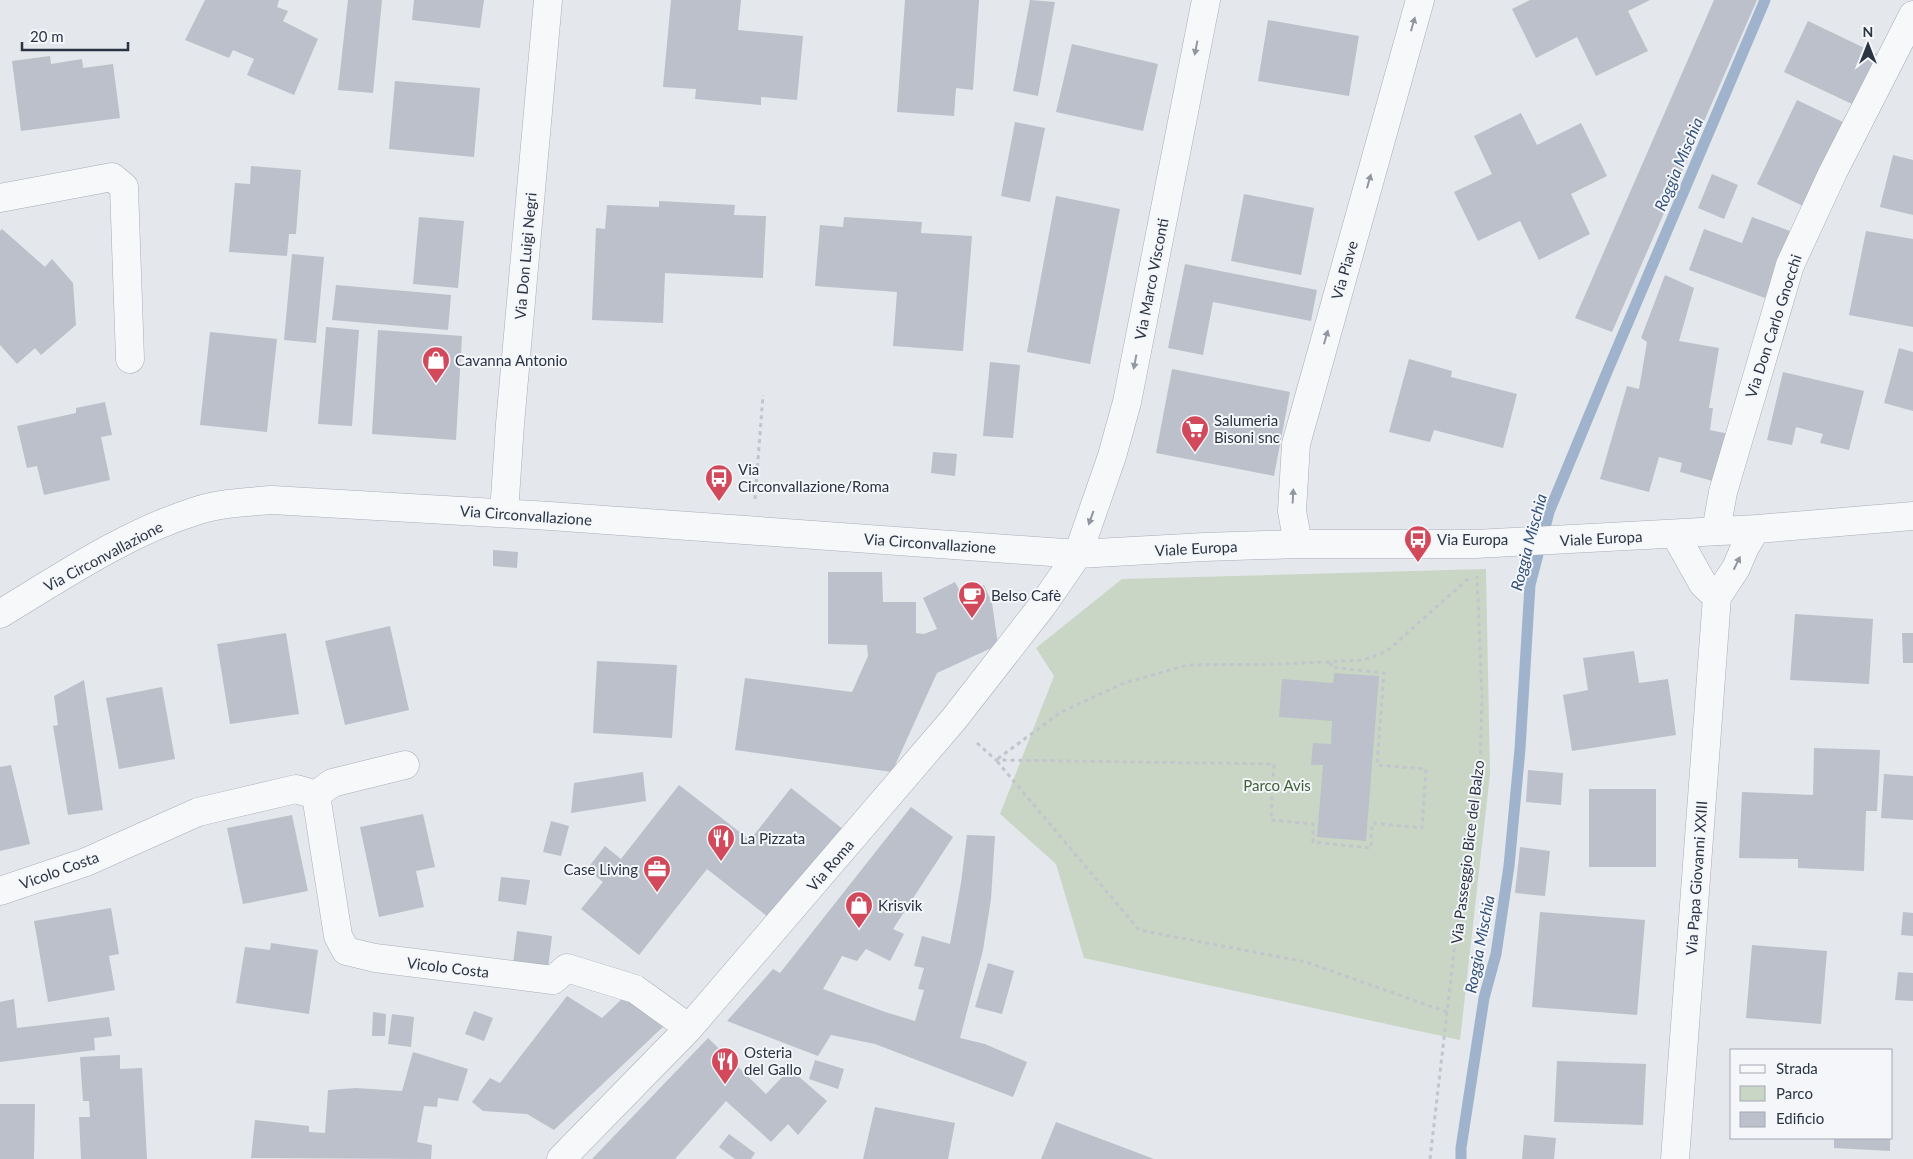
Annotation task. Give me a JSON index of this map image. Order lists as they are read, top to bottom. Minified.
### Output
{"streets":{"street":["Via Don Luigi Negri","Via Piave","Via Marco Visconti","Via Don Carlo Gnocchi","Via Circonvallazione","Viale Europa","Via Roma","Vicolo Costa","Via Papa Giovanni XXIII"],"path":["Via Passeggio Bice del Balzo"]},"crossings":[["Via Don Luigi Negri","Via Circonvallazione"],["Via Piave","Viale Europa"],["Via Marco Visconti","Via Circonvallazione"],["Via Marco Visconti","Viale Europa"],["Via Marco Visconti","Via Roma"],["Via Don Carlo Gnocchi","Viale Europa"],["Via Circonvallazione","Viale Europa"],["Via Circonvallazione","Via Roma"],["Viale Europa","Via Roma"],["Via Roma","Vicolo Costa"]],"one_way":["Via Piave","Via Marco Visconti"],"water":["Roggia Mischia"],"parks":["Parco Avis"],"places":{"shop":["Cavanna Antonio","Krisvik"],"supermarket":["Salumeria Bisoni snc"],"bus stop":["Via Circonvallazione/Roma","Via Europa"],"cafe":["Belso Cafè"],"restaurant":["La Pizzata","Osteria del Gallo"],"office":["Case Living"]},"legend":["Strada","Parco","Edificio"],"scale_bar":"20 m","north":"top"}
